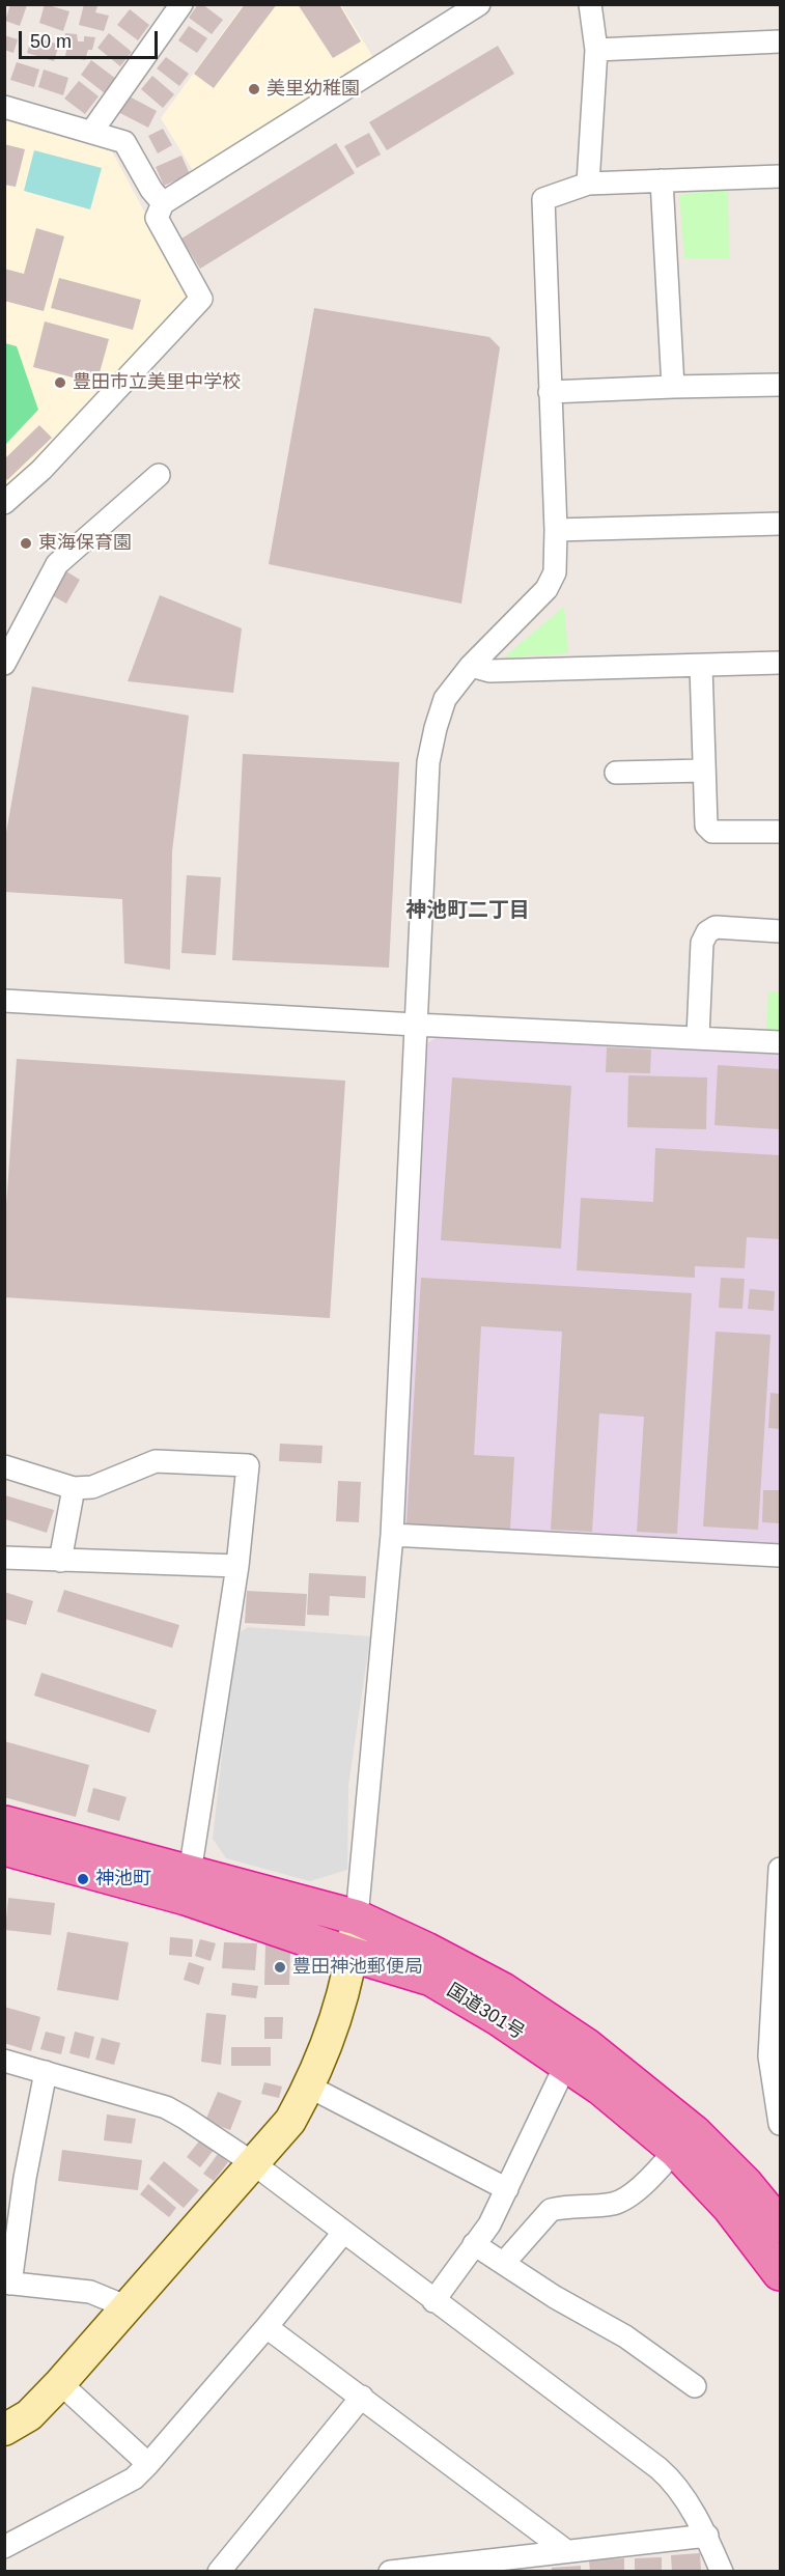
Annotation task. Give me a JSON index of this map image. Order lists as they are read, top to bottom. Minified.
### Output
{"streets":{"highway":["国道301号"]},"districts":["神池町二丁目"],"places":["美里幼稚園","豊田市立美里中学校","東海保育園","神池町","豊田神池郵便局"],"scale_bar":"50 m"}
